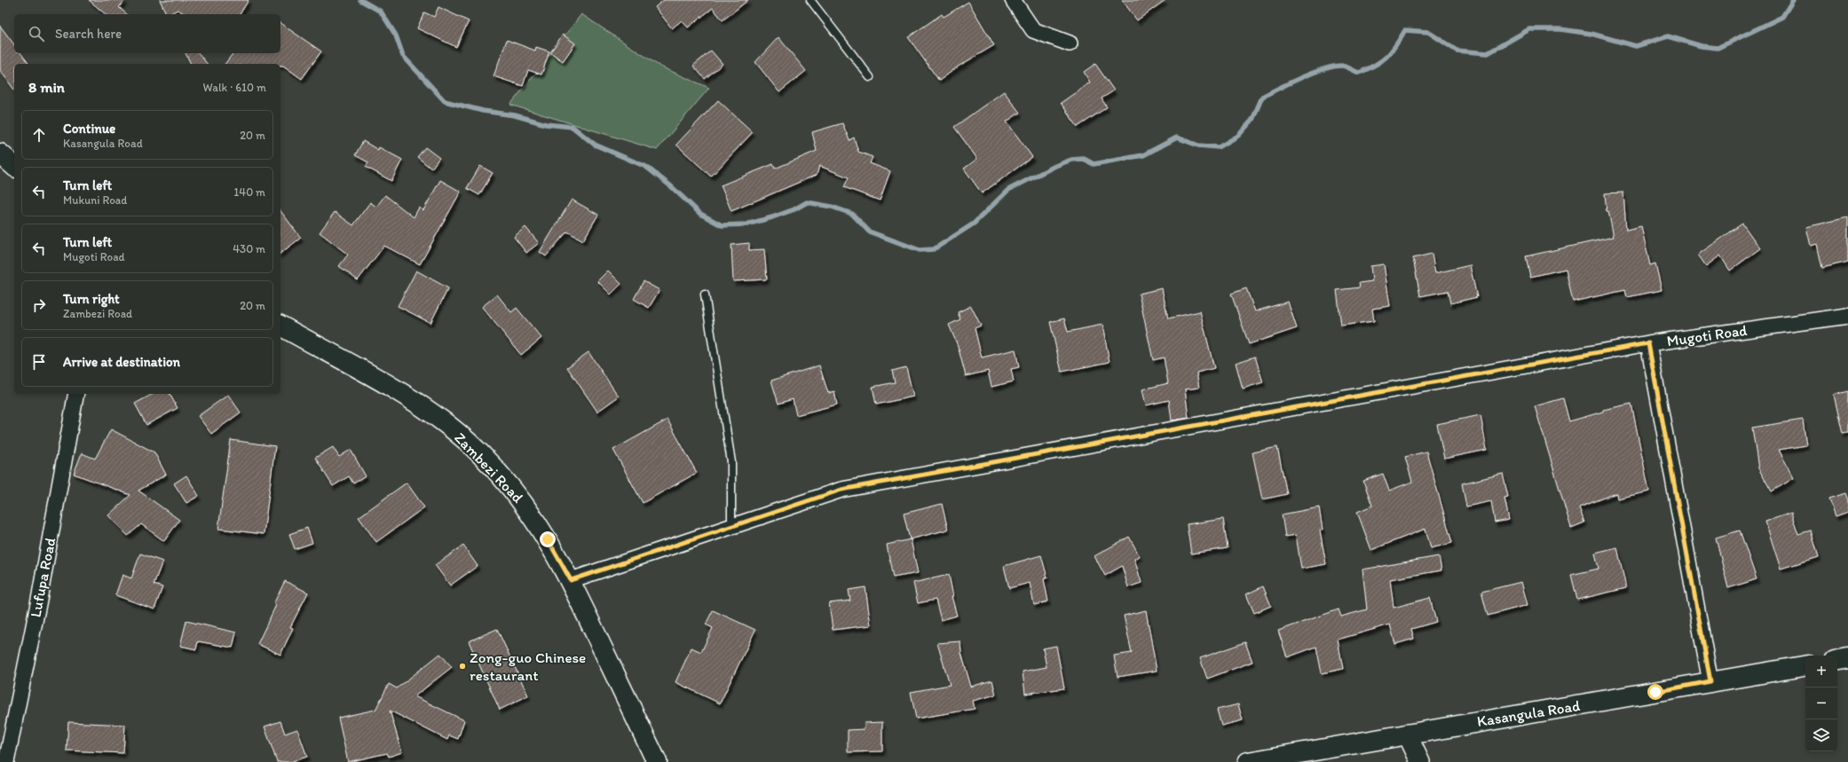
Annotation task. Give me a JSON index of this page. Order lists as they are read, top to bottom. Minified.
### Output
{"streets":{"main road":["Zambezi Road","Kasangula Road"],"street":["Mugoti Road","Lufupa Road"]},"crossings":[["Mugoti Road","Zambezi Road"]],"places":["Zong-guo Chinese restaurant"],"page":{"search":"Search here","heading":["8 min","Walk · 610 m"],"list":[["Continue","Kasangula Road","20 m"],["Turn left","Mukuni Road","140 m"],["Turn left","Mugoti Road","430 m"],["Turn right","Zambezi Road","20 m"],"Arrive at destination"],"map_buttons":["+","−"]}}
